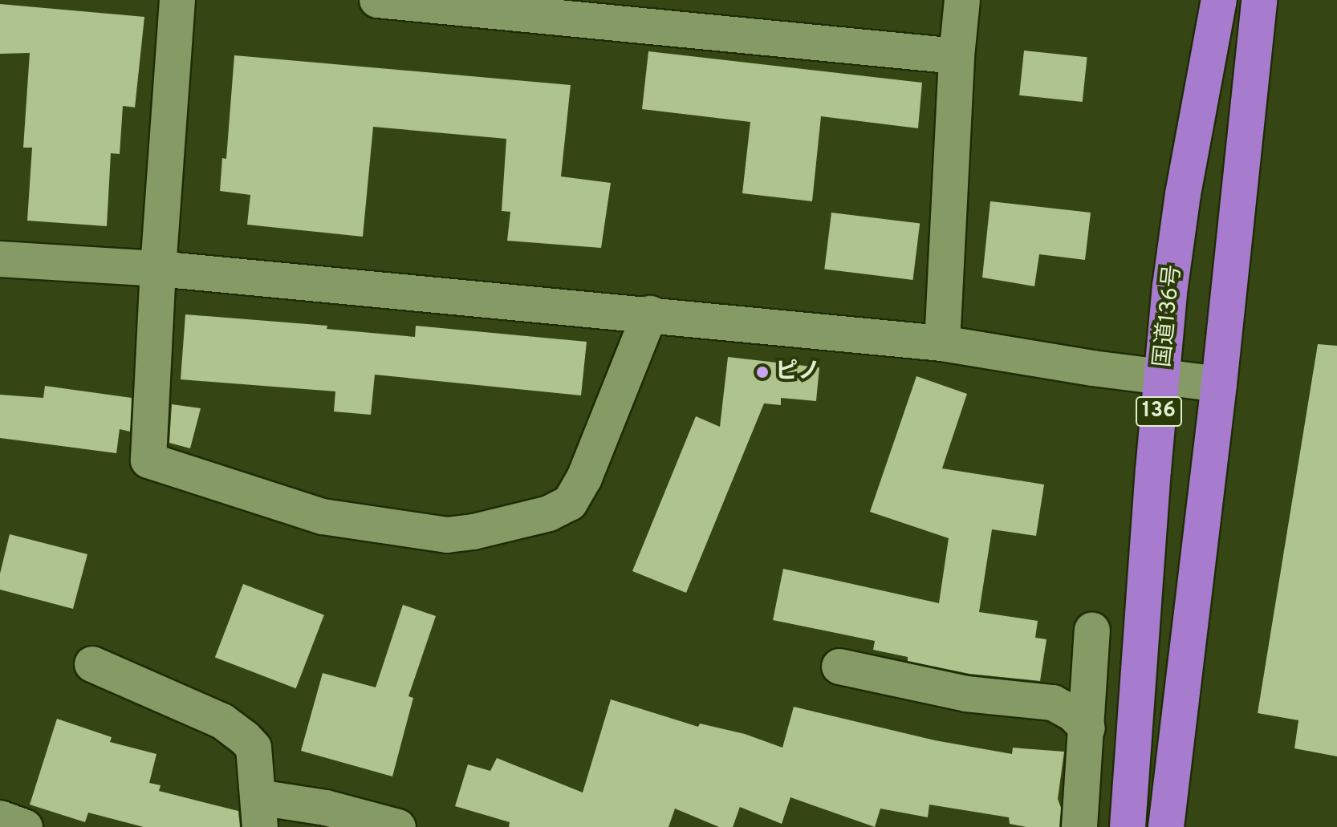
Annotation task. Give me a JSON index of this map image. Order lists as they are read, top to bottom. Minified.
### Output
{"streets":{"highway":["国道136号","136"]},"places":["ピノ"]}
